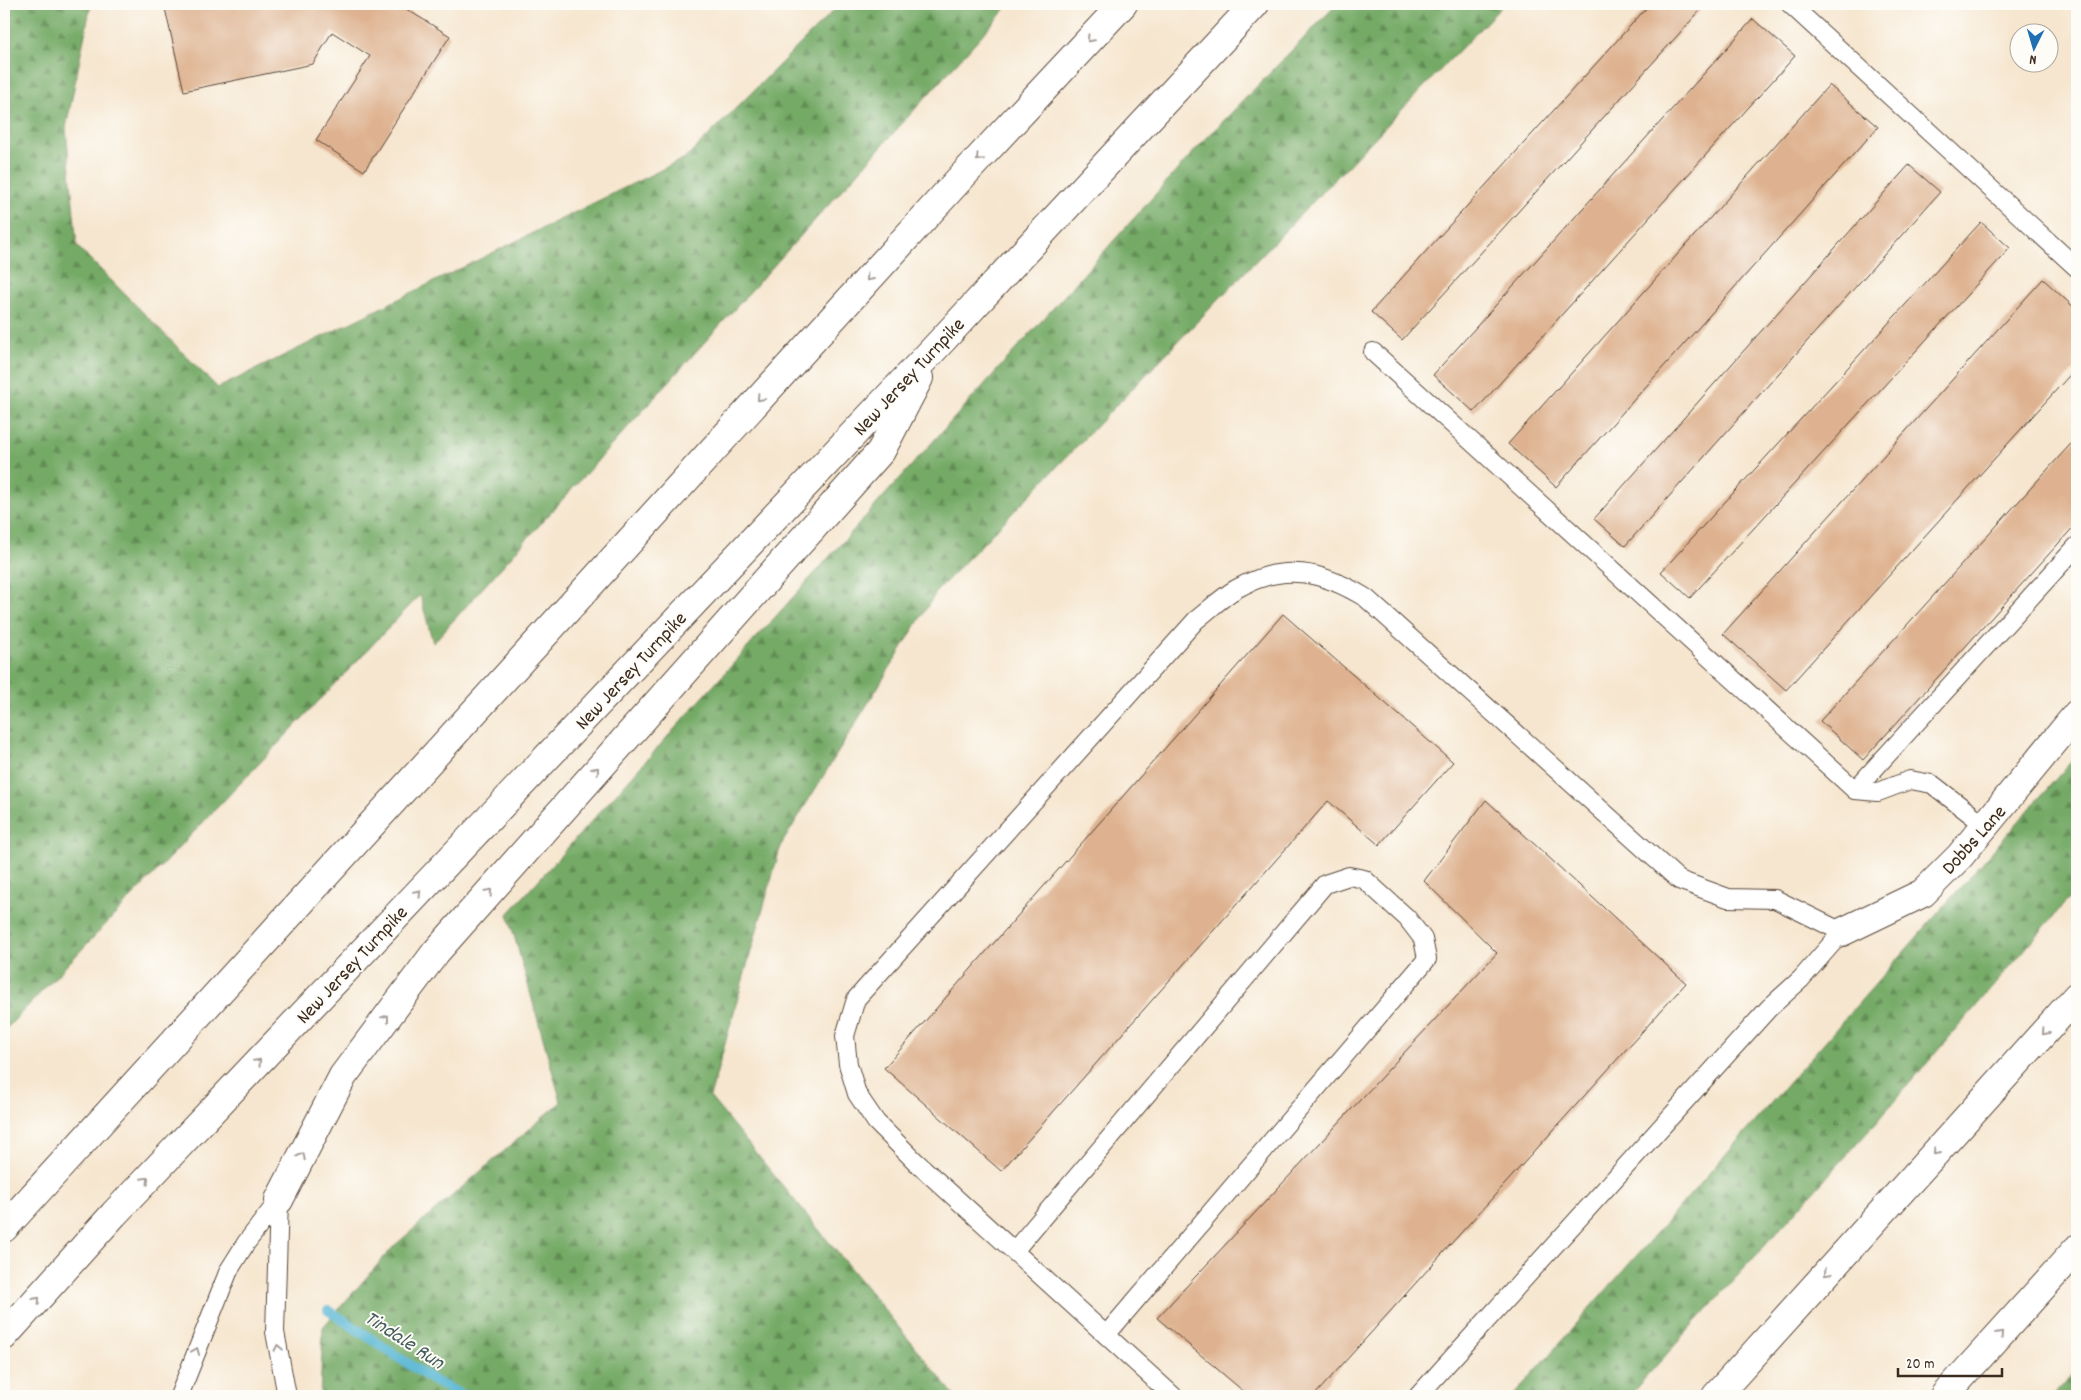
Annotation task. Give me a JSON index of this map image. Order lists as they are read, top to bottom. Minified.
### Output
{"streets":{"main road":["New Jersey Turnpike","Dobbs Lane"]},"water":["Tindale Run"],"scale_bar":"20 m","north":"bottom"}
